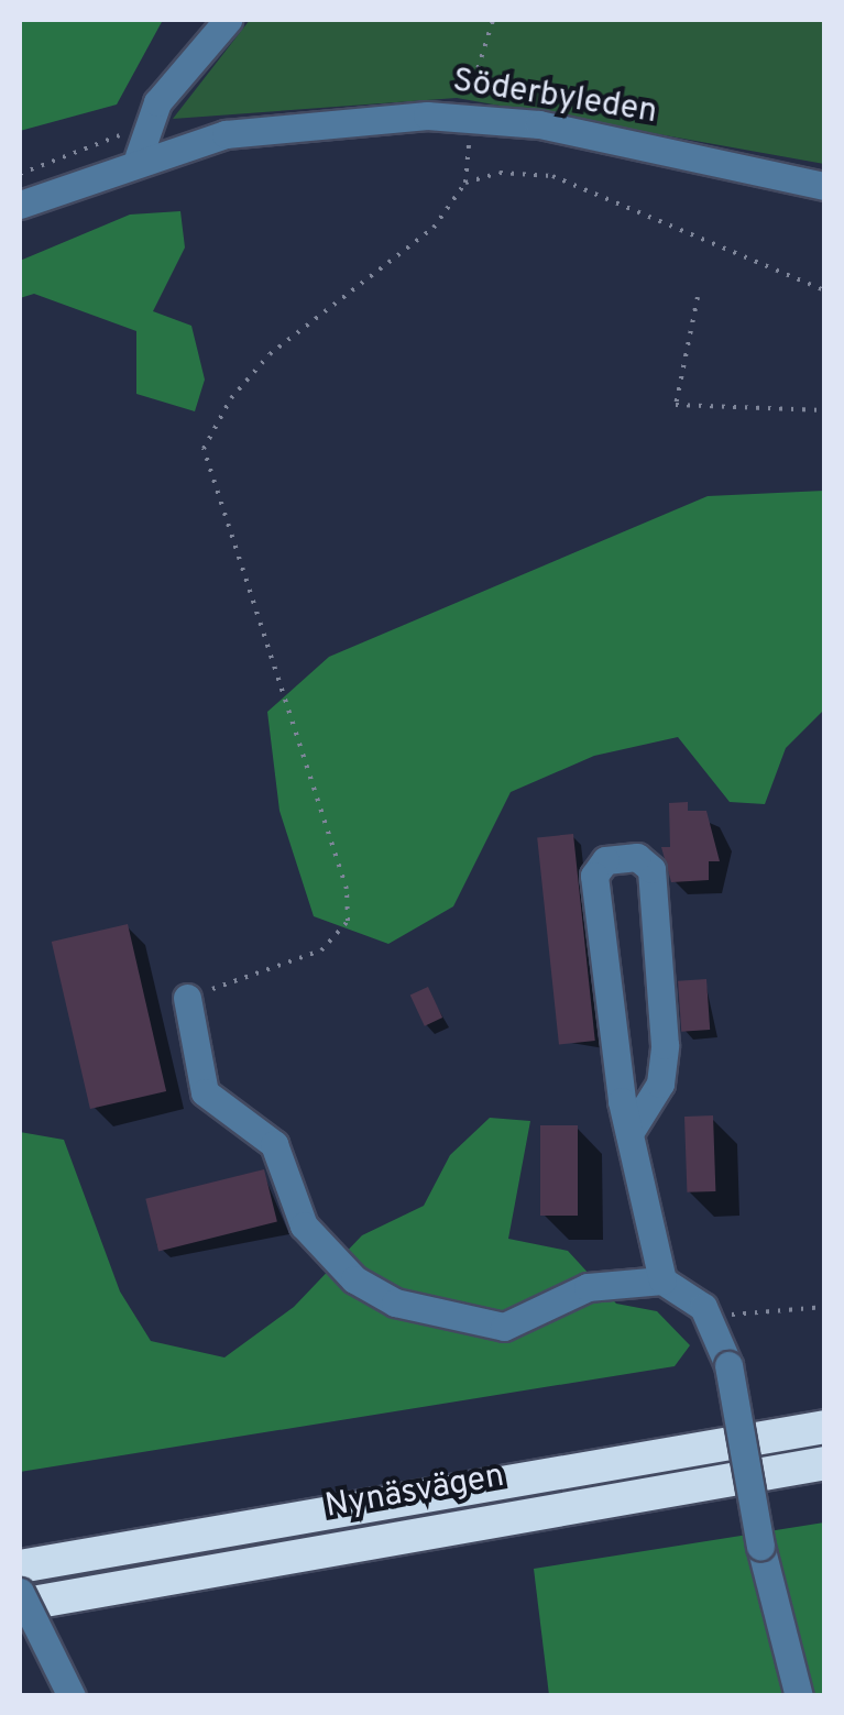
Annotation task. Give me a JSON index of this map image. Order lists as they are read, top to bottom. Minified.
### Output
{"streets":{"highway":["Nynäsvägen"],"street":["Söderbyleden"]}}
